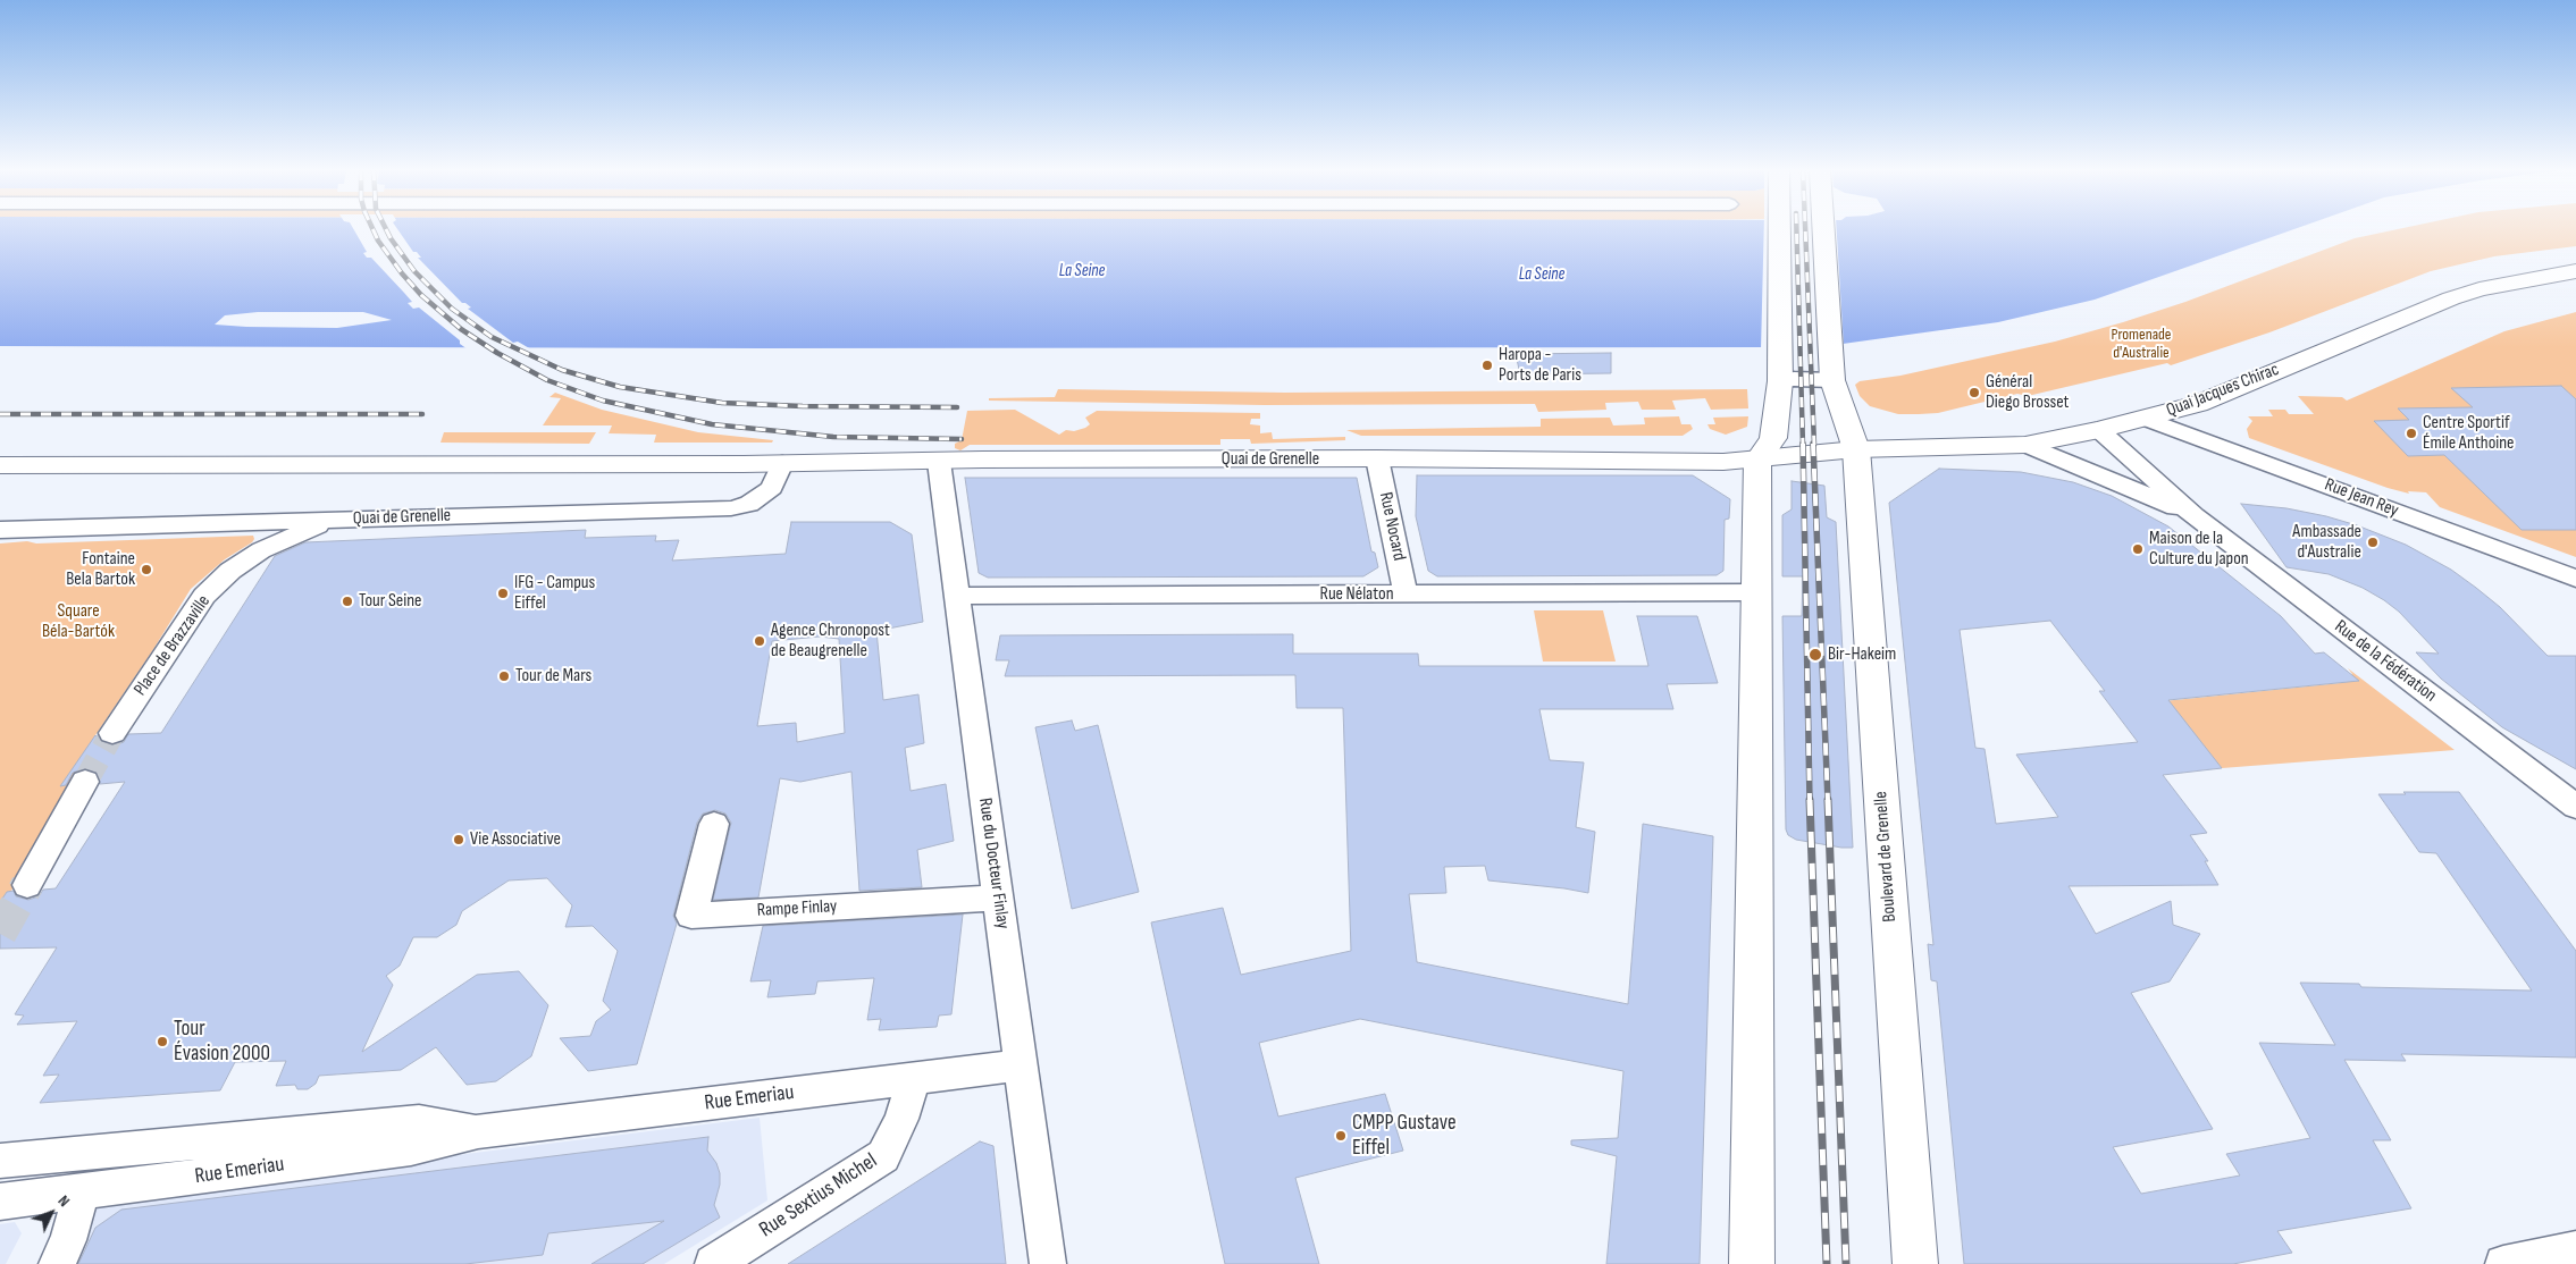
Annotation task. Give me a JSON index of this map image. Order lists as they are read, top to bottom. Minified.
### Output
{"streets":{"main road":["Quai Jacques Chirac","Quai de Grenelle","Boulevard de Grenelle"],"street":["Rue Jean Rey","Rue Nocard","Rue Nélaton","Place de Brazzaville","Rue de la Fédération","Rue du Docteur Finlay","Rampe Finlay","Rue Emeriau","Rue Sextius Michel"]},"crossings":[["Quai Jacques Chirac","Quai de Grenelle"],["Quai Jacques Chirac","Rue Jean Rey"],["Quai Jacques Chirac","Rue de la Fédération"],["Quai Jacques Chirac","Boulevard de Grenelle"],["Quai de Grenelle","Rue Nocard"],["Quai de Grenelle","Place de Brazzaville"],["Quai de Grenelle","Rue du Docteur Finlay"],["Rue Nocard","Rue Nélaton"],["Rue Nélaton","Rue du Docteur Finlay"],["Rue du Docteur Finlay","Rampe Finlay"],["Rue du Docteur Finlay","Rue Emeriau"],["Rue Emeriau","Rue Sextius Michel"]],"water":["La Seine"],"parks":["Promenade d'Australie","Square Béla-Bartók"],"places":["Haropa - Ports de Paris","Général Diego Brosset","Centre Sportif Émile Anthoine","Ambassade d'Australie","Maison de la Culture du Japon","Fontaine Bela Bartok","IFG - Campus Eiffel","Tour Seine","Agence Chronopost de Beaugrenelle","Bir-Hakeim","Tour de Mars","Vie Associative","Tour Évasion 2000","CMPP Gustave Eiffel"],"north":"top right"}
